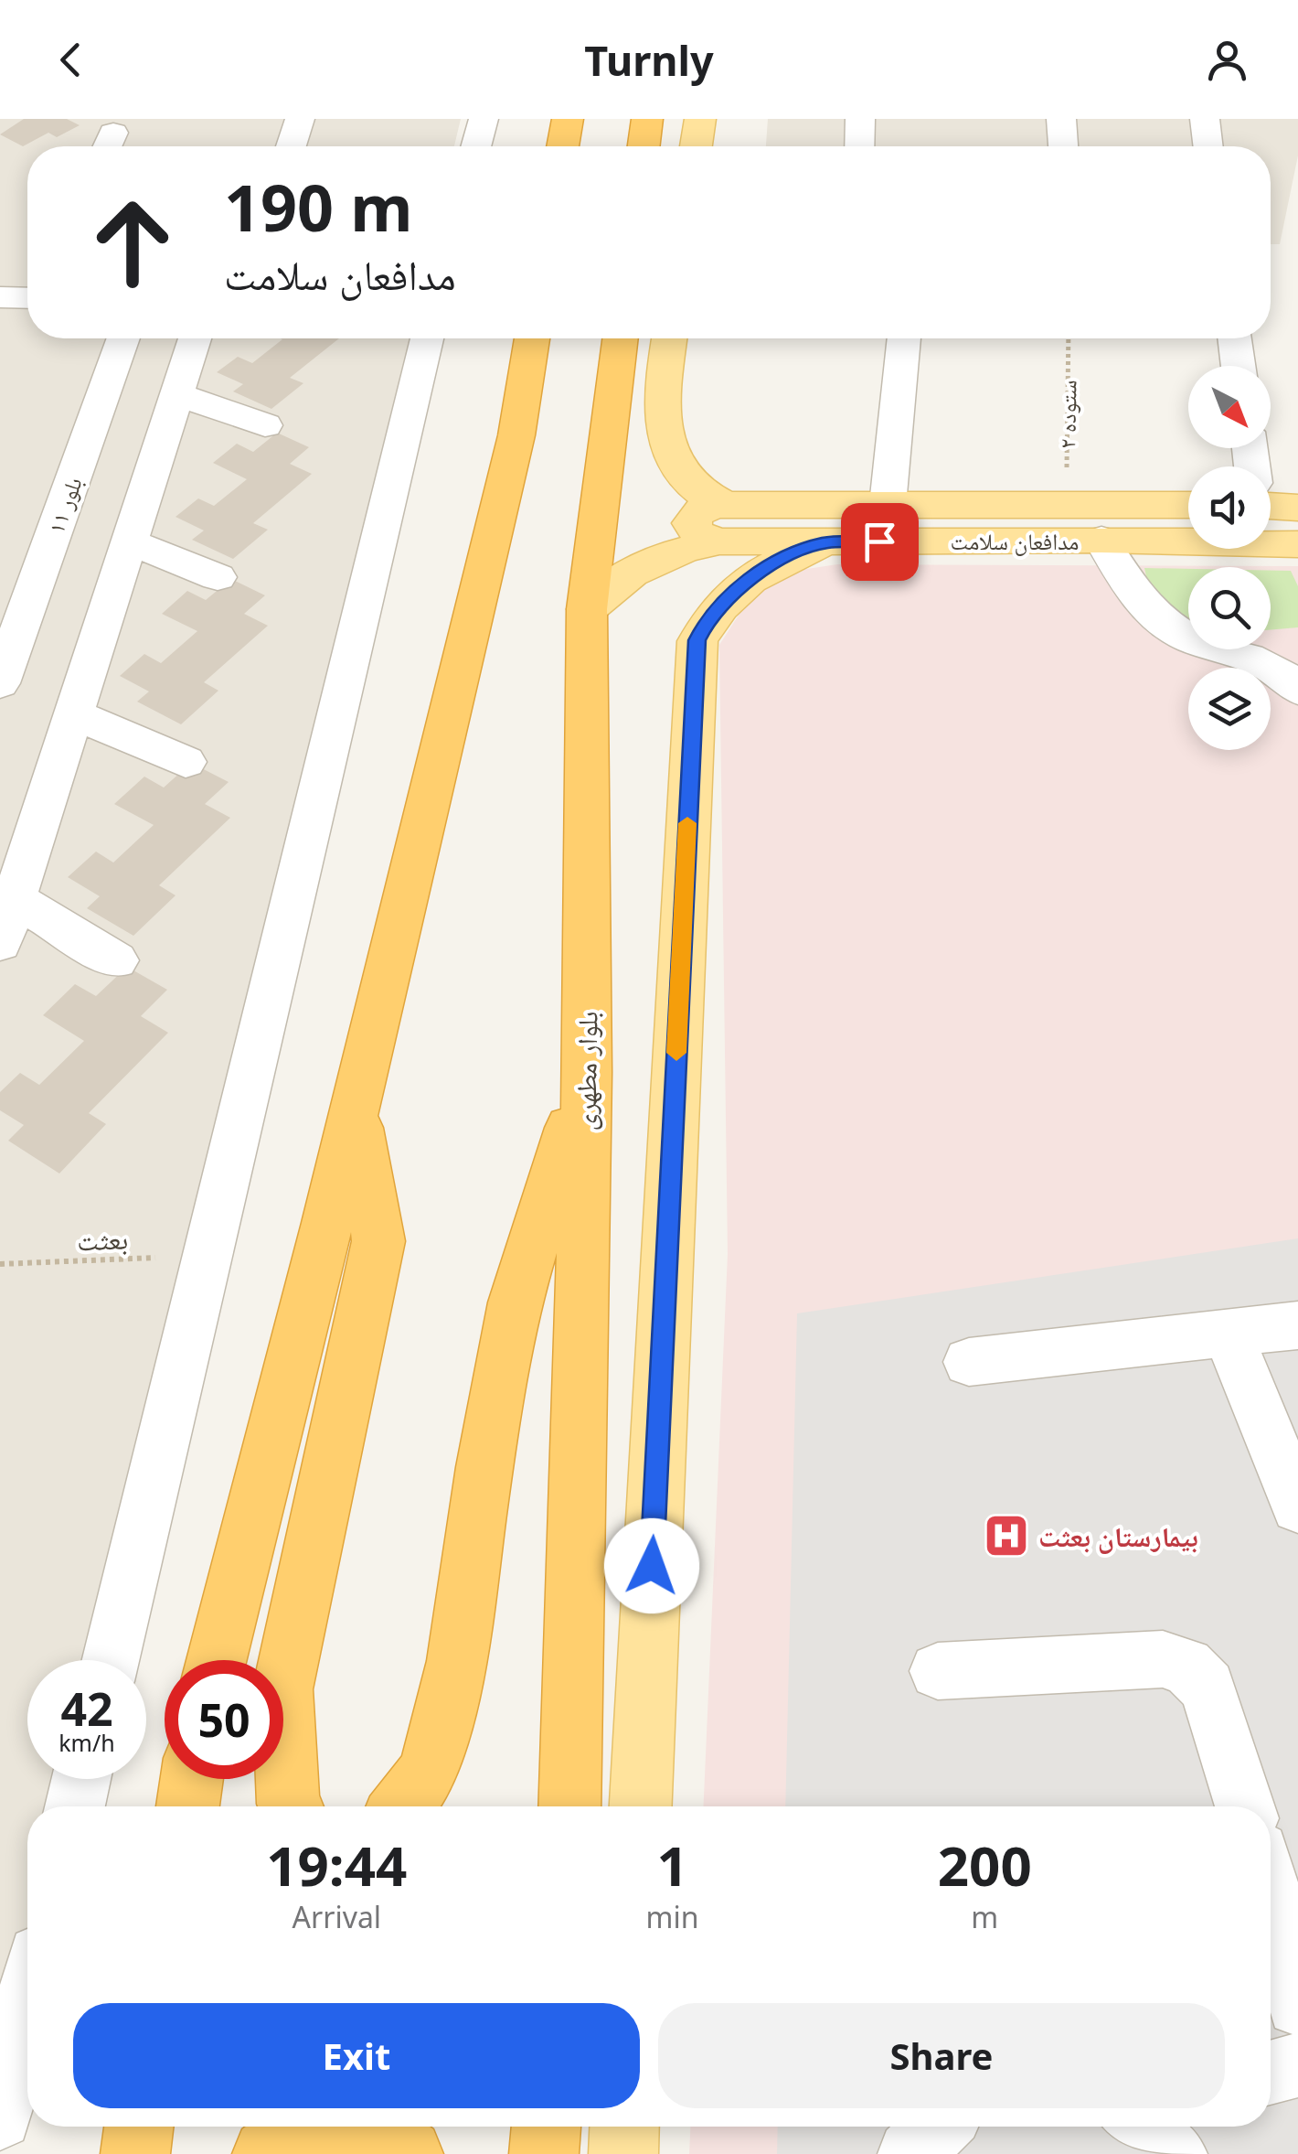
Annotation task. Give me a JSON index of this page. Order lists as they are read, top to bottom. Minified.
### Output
{"streets":{"highway":["بلوار مطهری"],"main road":["مدافعان سلامت"],"street":["بلور ۱۱"],"path":["ستوده ۲","بعثت"]},"crossings":[["ستوده ۲","مدافعان سلامت"],["مدافعان سلامت","بلوار مطهری"]],"places":{"hospital":["بیمارستان بعثت"]},"north":"bottom right","page":{"header":"Turnly","turn":["190 m","مدافعان سلامت"],"speed":"42 km/h","limit":"50","eta":["19:44","Arrival","1","min","200","m"],"buttons":["Exit","Share"]}}
